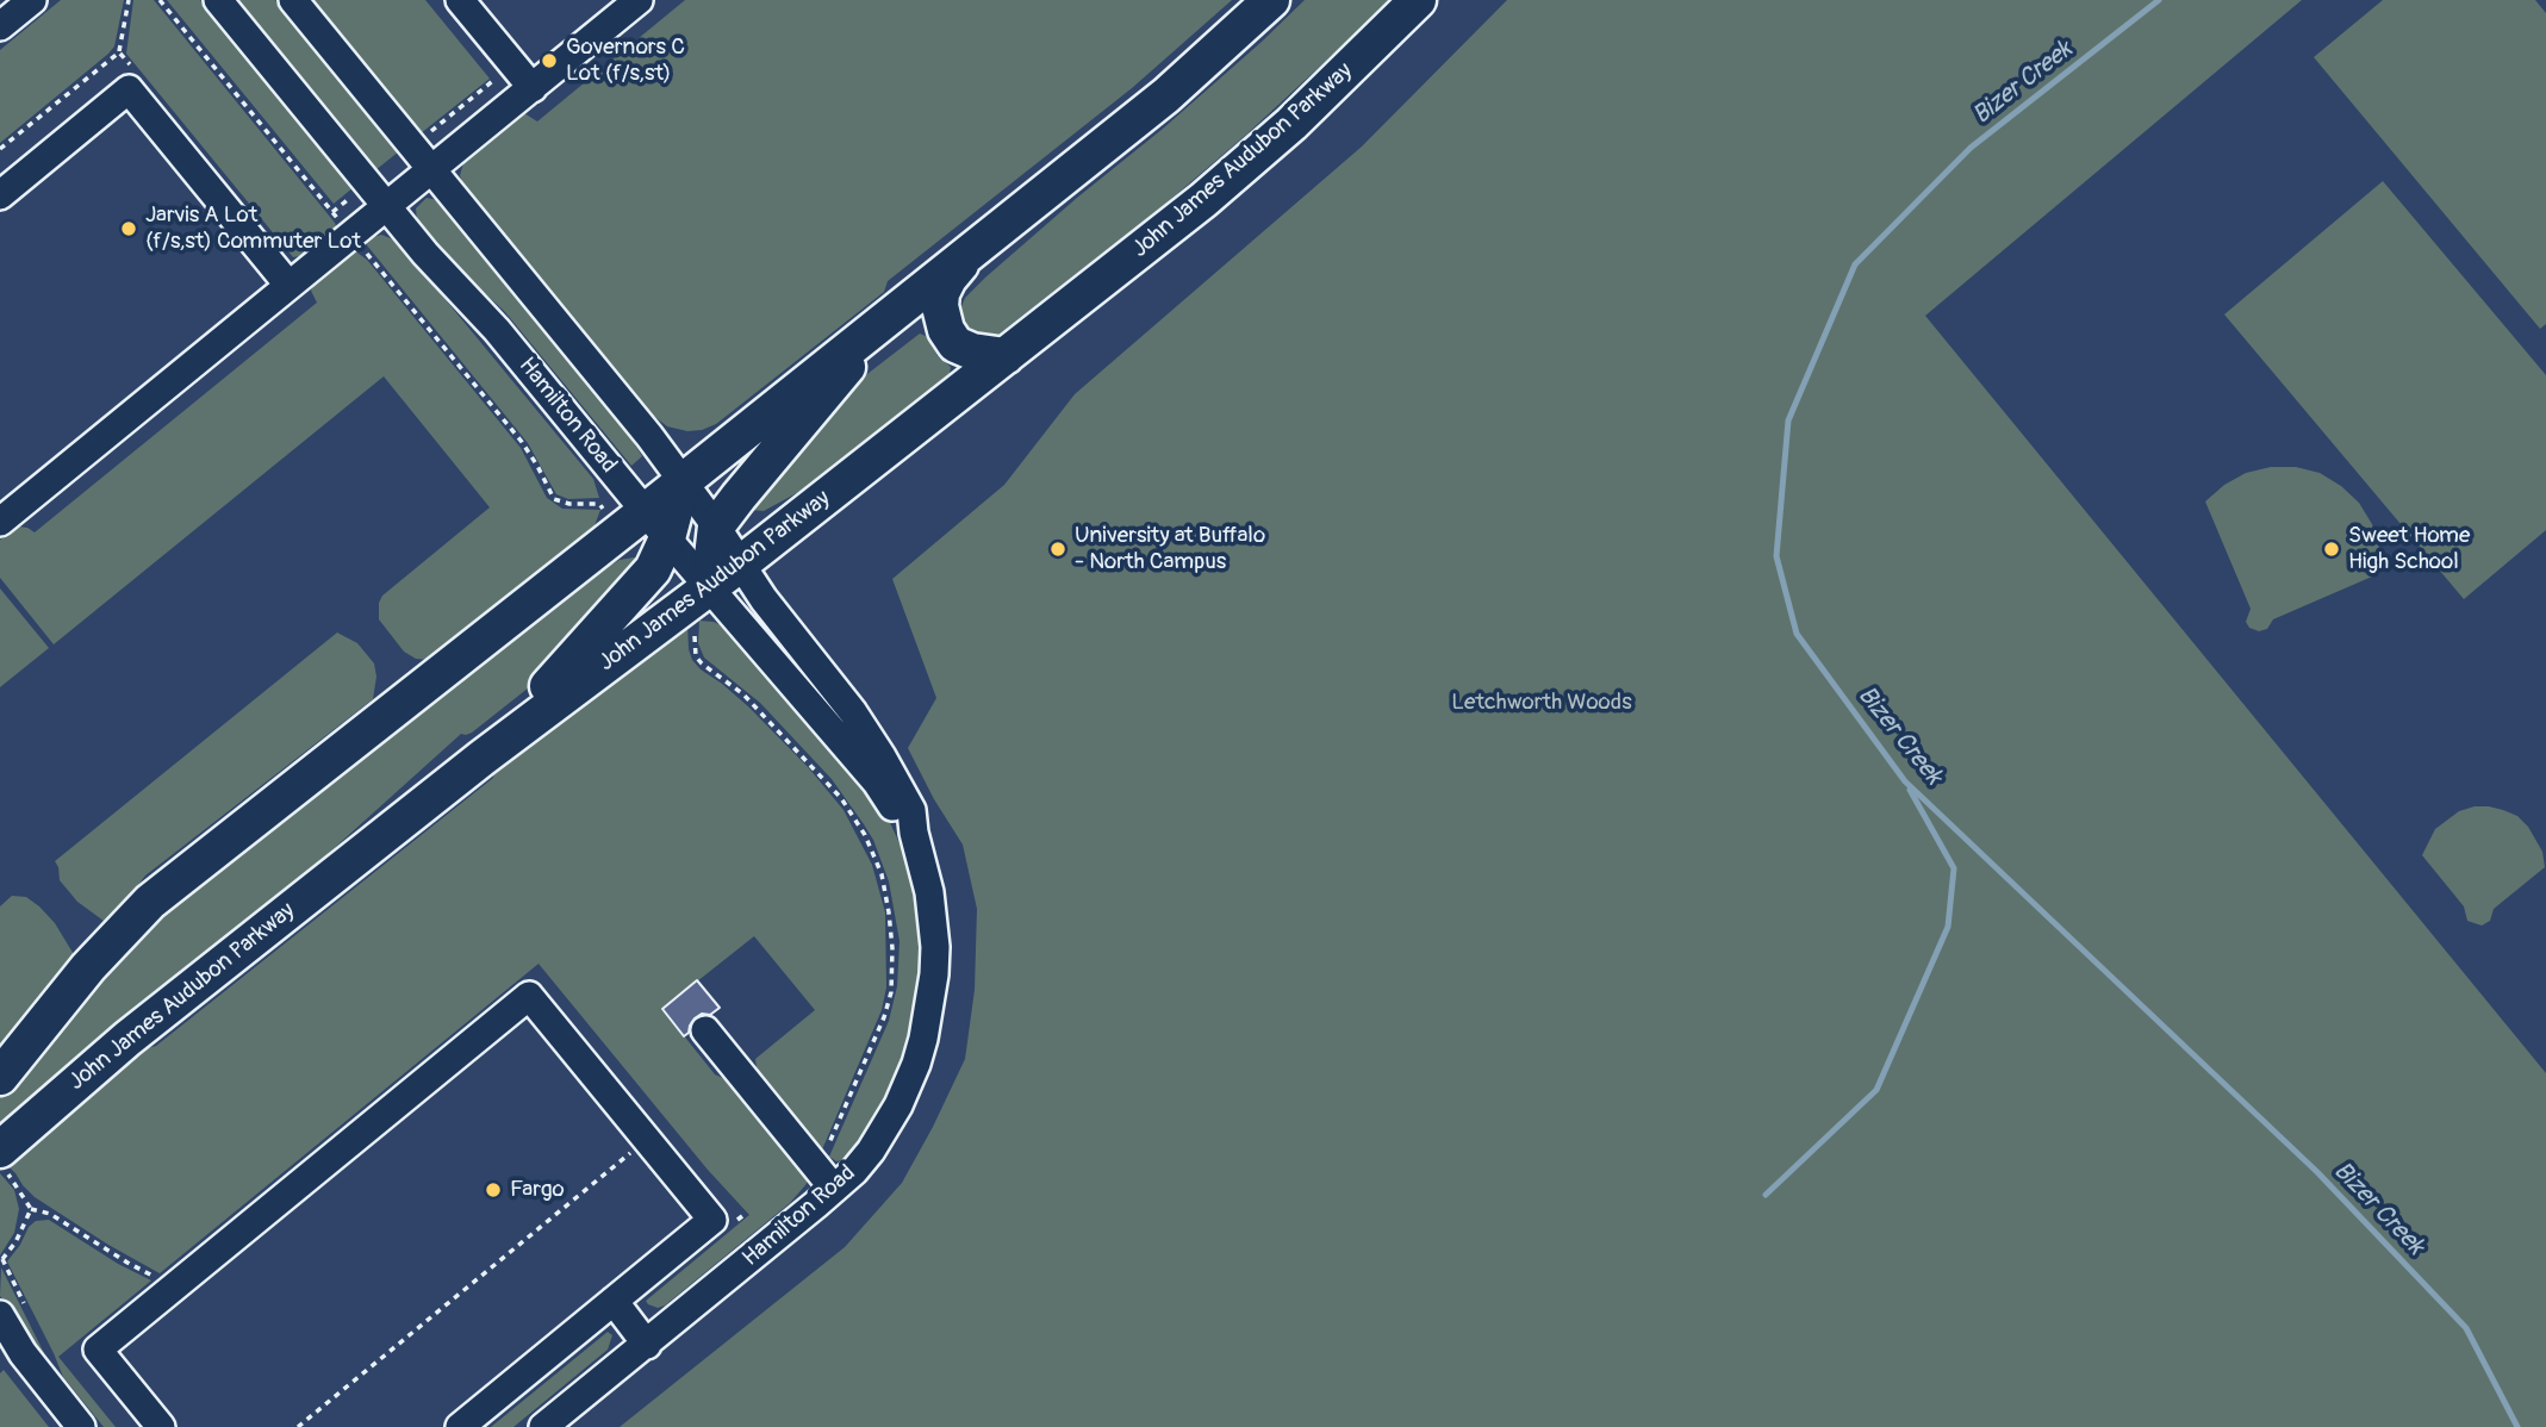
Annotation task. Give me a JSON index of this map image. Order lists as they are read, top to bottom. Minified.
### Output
{"streets":{"main road":["John James Audubon Parkway"],"street":["Hamilton Road"]},"crossings":[["John James Audubon Parkway","Hamilton Road"]],"water":["Bizer Creek"],"parks":["Letchworth Woods"],"places":["Governors C Lot (f/s,st)","Jarvis A Lot (f/s,st) Commuter Lot","University at Buffalo - North Campus","Sweet Home High School","Fargo"]}
